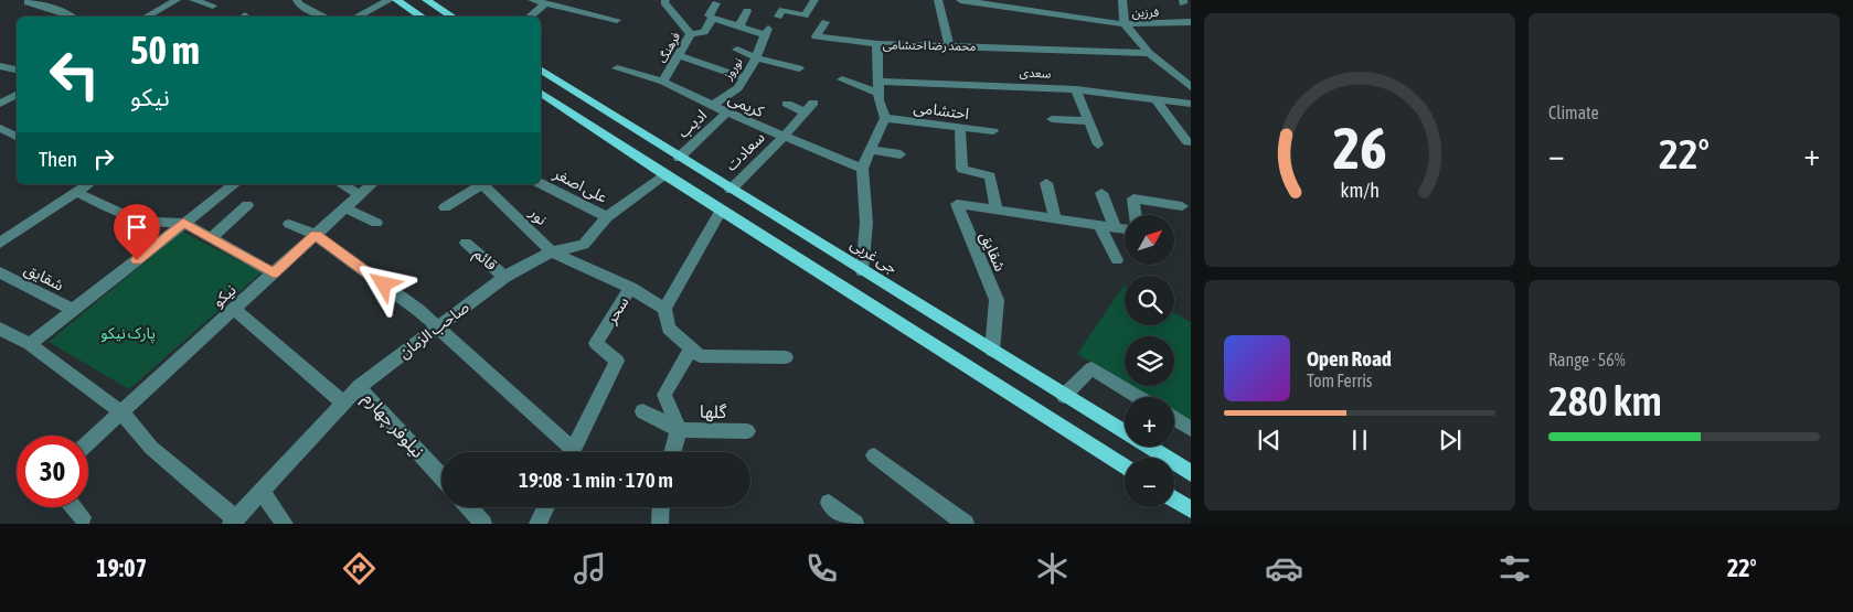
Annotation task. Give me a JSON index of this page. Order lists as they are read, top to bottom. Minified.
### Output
{"streets":{"main road":["جی غربی"],"street":["فرزین","محمد رضا احتشامی","فرهنگ","نوروز","سعدی","کریمی","احتشامی","ادیب","سعادت","علی اصغر","نور","شقایق","قائم","نیکو","سحر","صاحب الزمان","گلها","نیلوفر چهارم"]},"crossings":[["محمد رضا احتشامی","سعدی"],["محمد رضا احتشامی","احتشامی"],["فرهنگ","کریمی"],["نوروز","کریمی"],["کریمی","ادیب"],["کریمی","سعادت"],["احتشامی","شقایق"],["ادیب","جی غربی"],["سعادت","جی غربی"],["علی اصغر","صاحب الزمان"],["نور","سحر"],["نور","صاحب الزمان"],["شقایق","جی غربی"],["قائم","صاحب الزمان"],["صاحب الزمان","نیلوفر چهارم"]],"parks":["پارک نیکو"],"north":"top right","page":{"tile":["Climate",["Range · 56%","280 km"]],"turn":["50 m","نیکو"],"heat":["−","22°","+"],"then":"Then","map_buttons":["+","−"],"song":["Open Road","Tom Ferris"],"limit":"30","trip":"19:08 · 1 min · 170 m","tabs":["19:07","22°"],"gauge":["26","km/h"]}}
